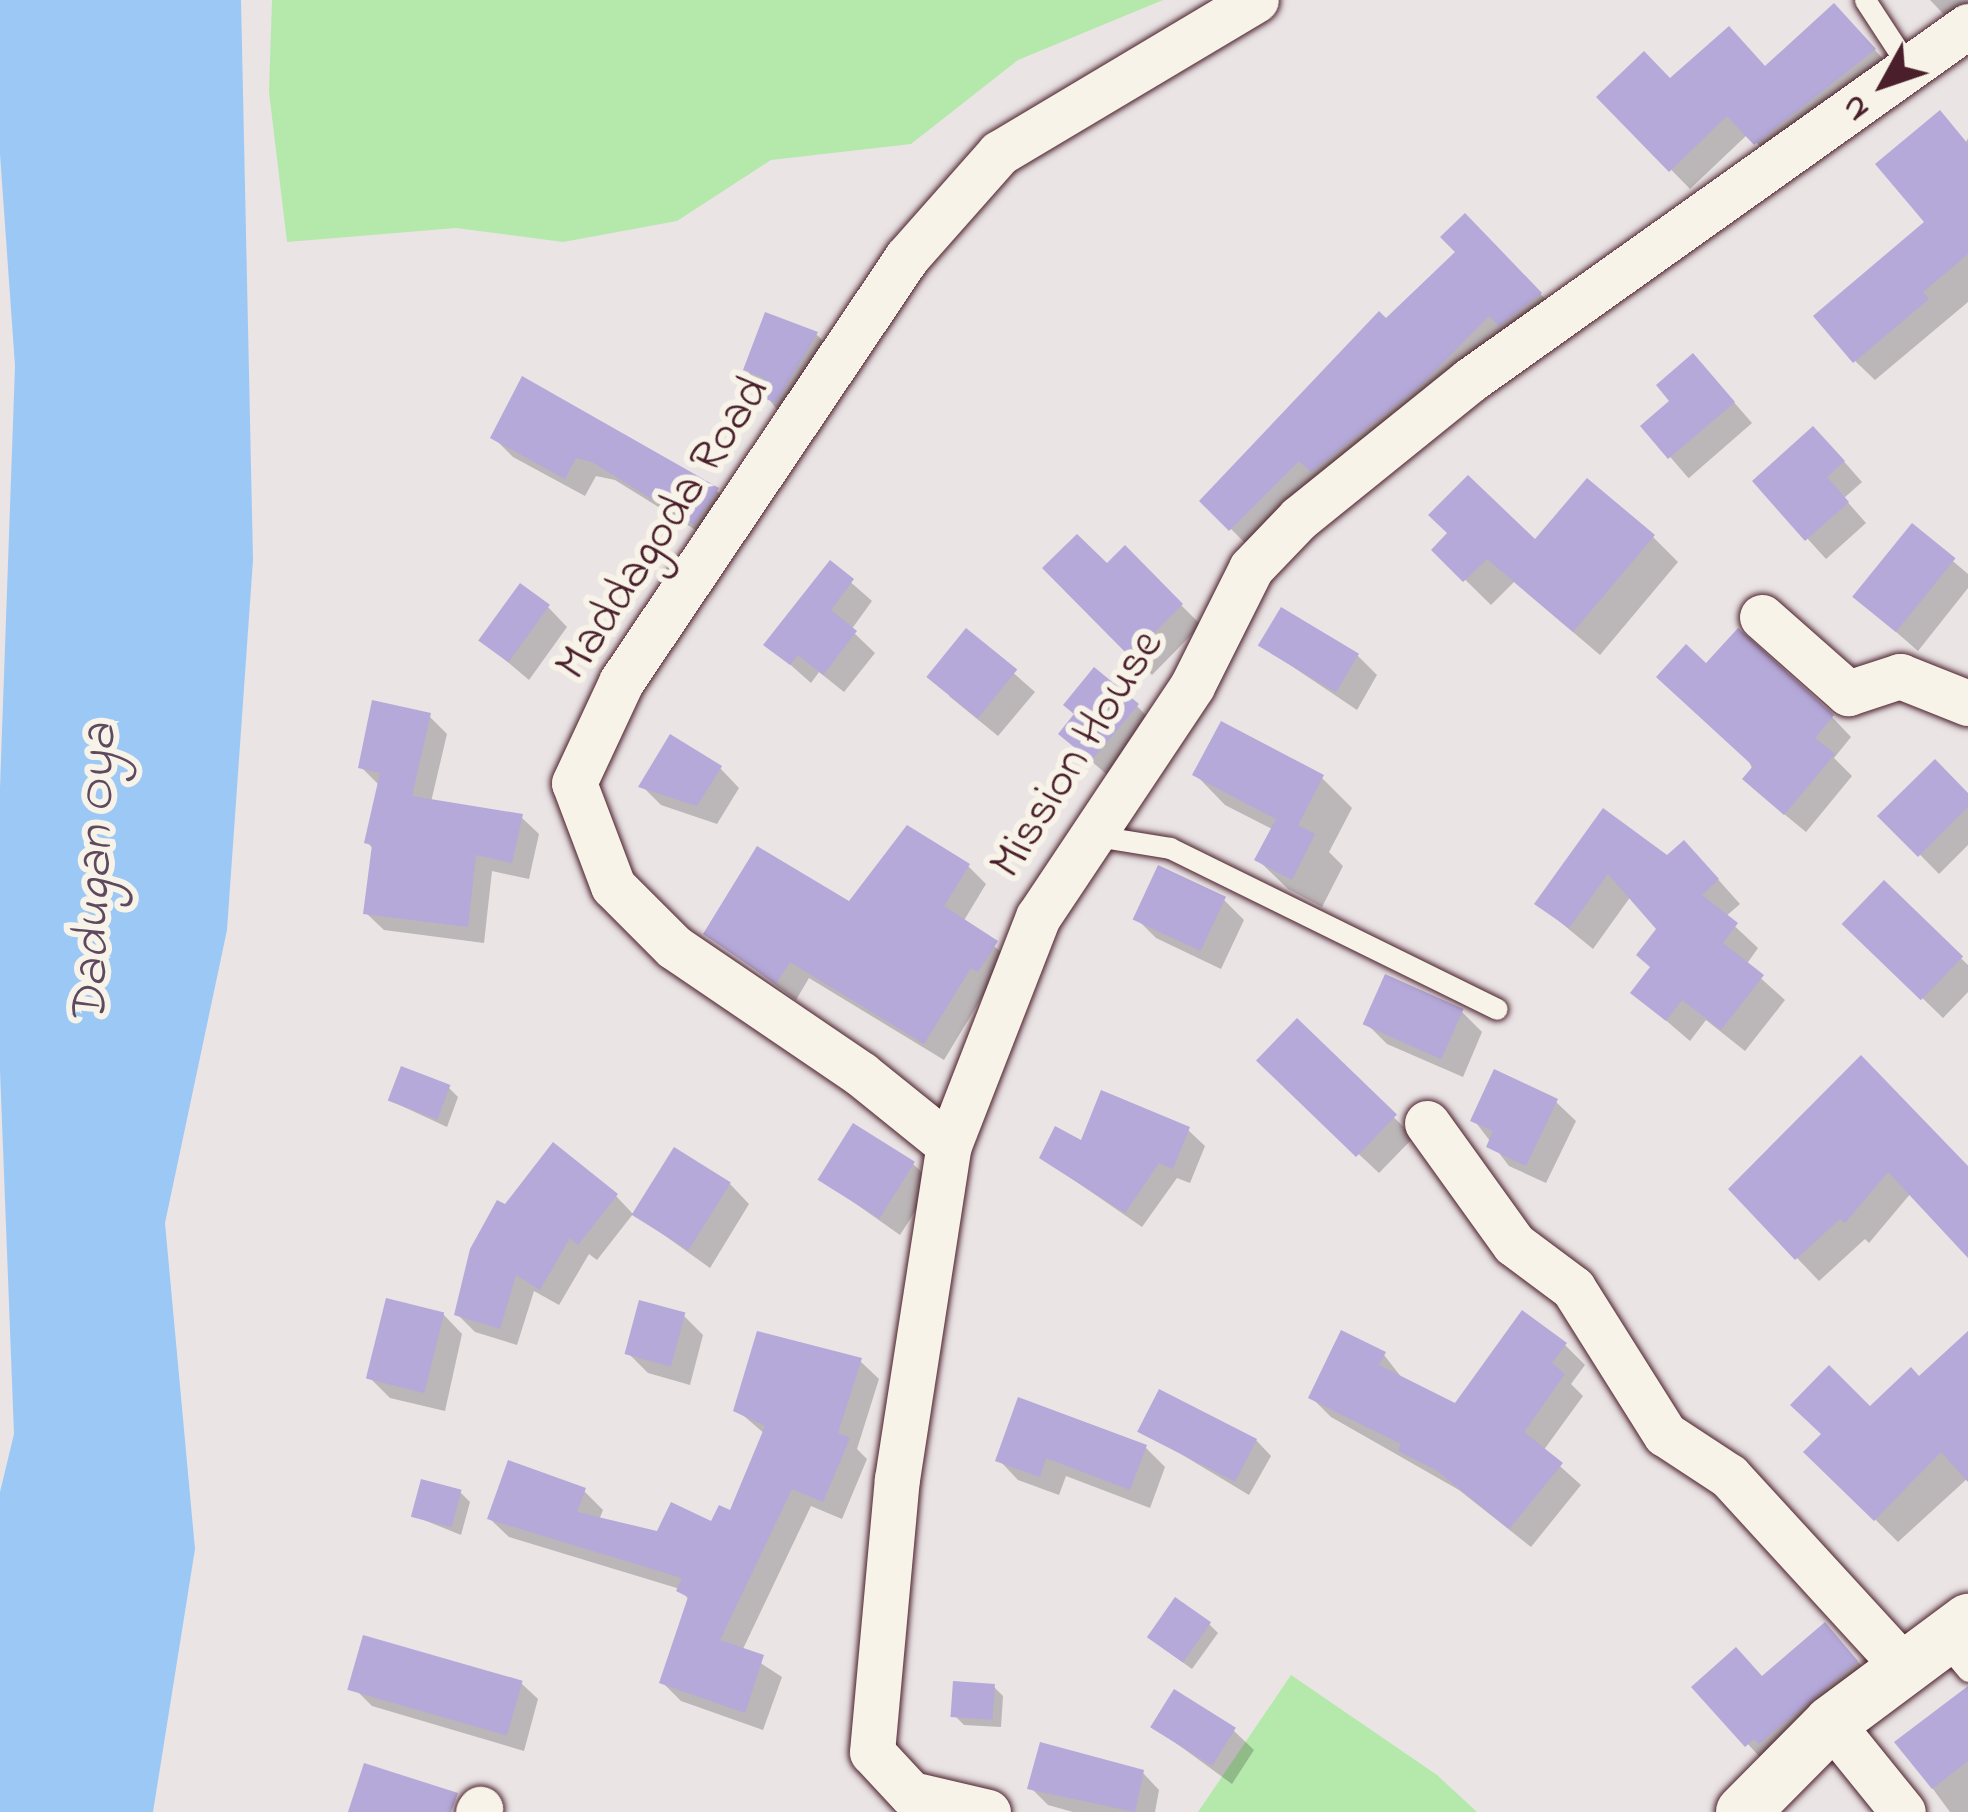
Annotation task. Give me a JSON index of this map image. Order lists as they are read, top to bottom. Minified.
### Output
{"streets":{"street":["Maddagoda Road","Mission House"]},"crossings":[["Maddagoda Road","Mission House"]],"water":["Dadugan Oya"],"north":"bottom left"}
